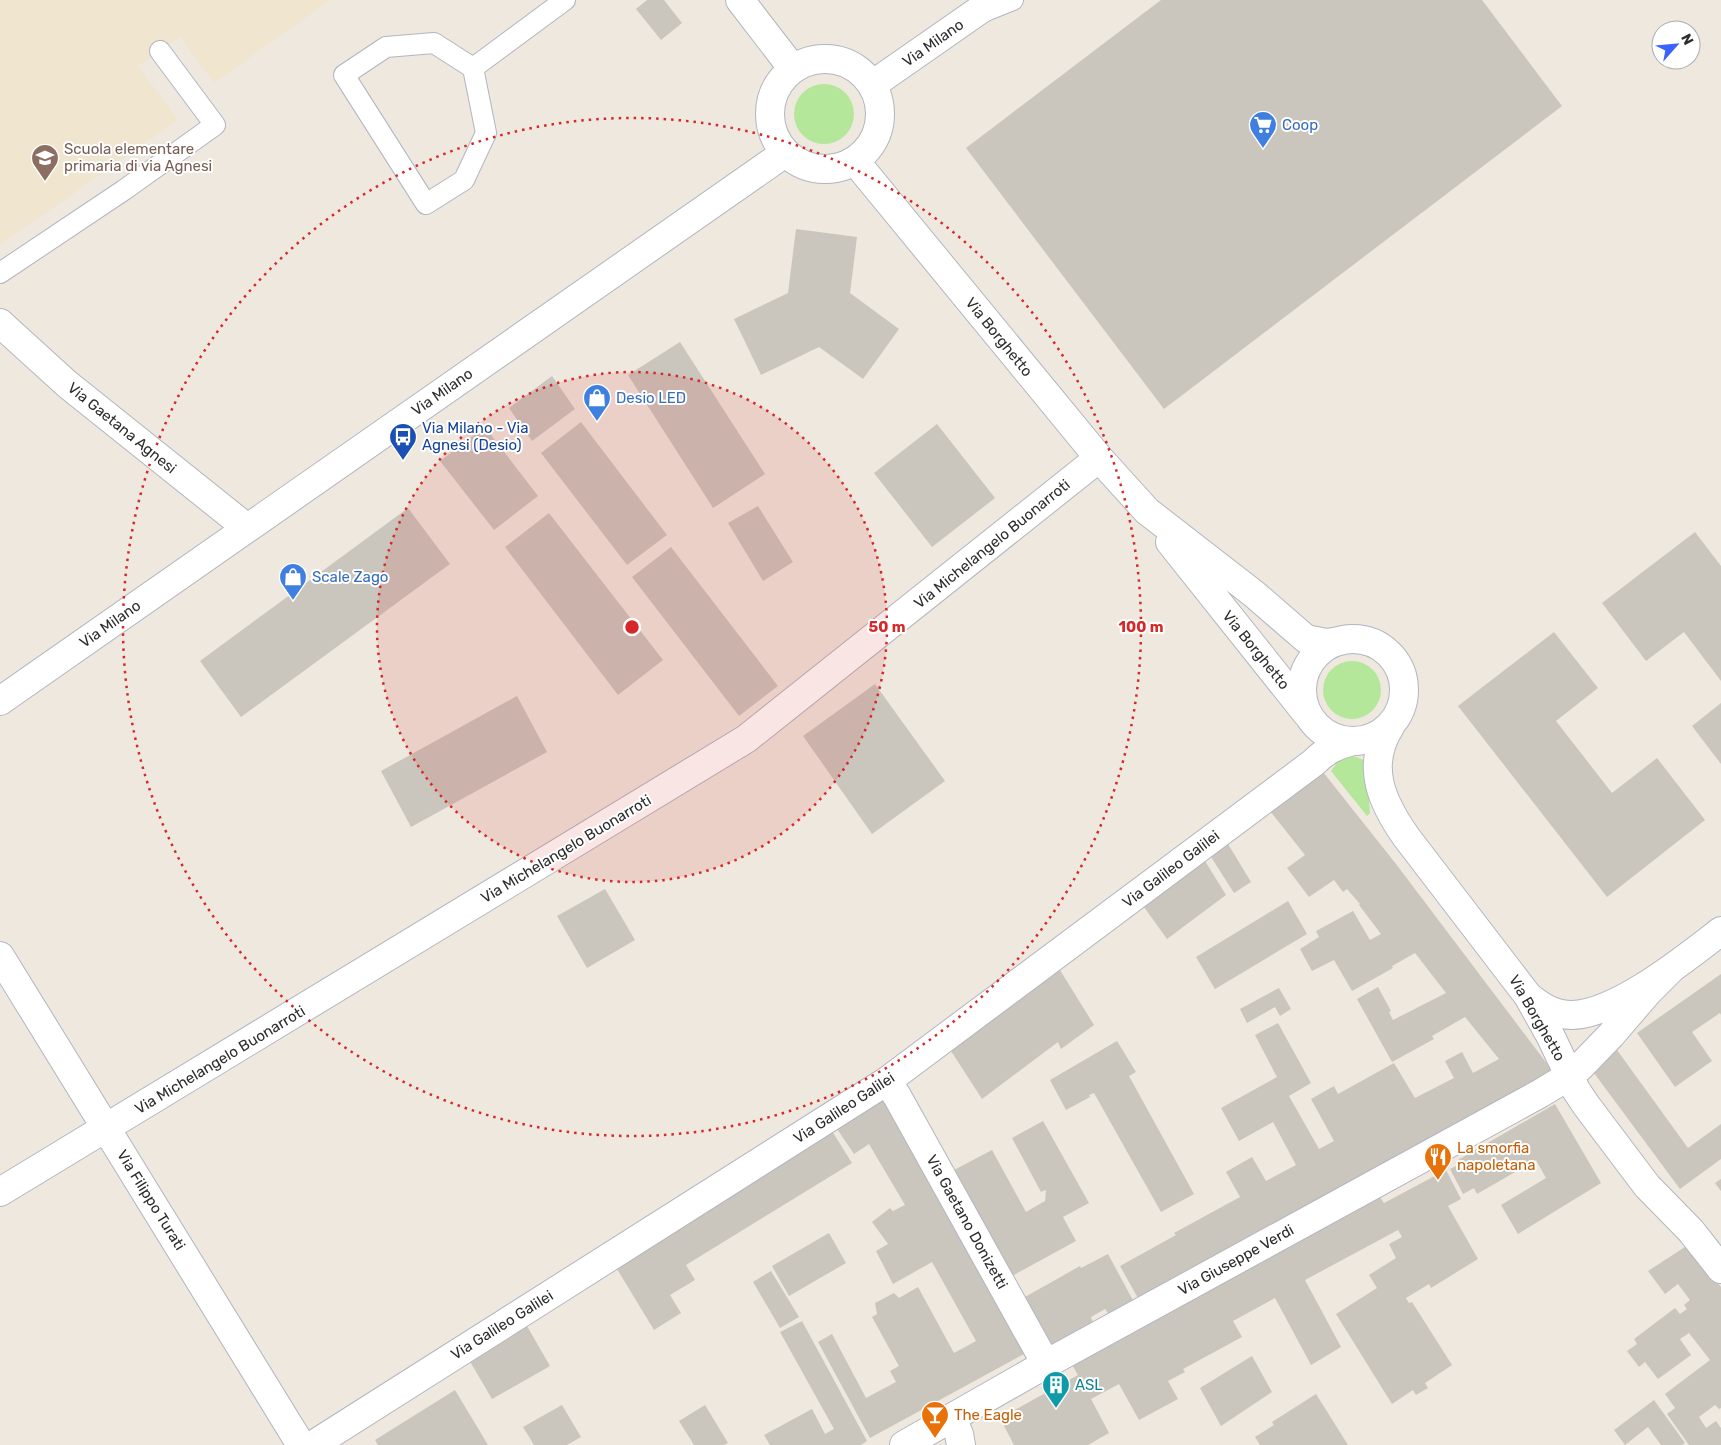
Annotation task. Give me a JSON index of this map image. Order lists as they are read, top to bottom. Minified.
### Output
{"streets":{"street":["Via Milano","Via Borghetto","Via Gaetana Agnesi","Via Michelangelo Buonarroti","Via Galileo Galilei","Via Filippo Turati","Via Gaetano Donizetti","Via Giuseppe Verdi"]},"crossings":[["Via Milano","Via Borghetto"],["Via Milano","Via Gaetana Agnesi"],["Via Borghetto","Via Michelangelo Buonarroti"],["Via Borghetto","Via Galileo Galilei"],["Via Borghetto","Via Giuseppe Verdi"],["Via Michelangelo Buonarroti","Via Filippo Turati"],["Via Galileo Galilei","Via Gaetano Donizetti"],["Via Gaetano Donizetti","Via Giuseppe Verdi"]],"places":{"supermarket":["Coop"],"school or university":["Scuola elementare primaria di via Agnesi"],"shop":["Desio LED","Scale Zago"],"bus stop":["Via Milano - Via Agnesi (Desio)"],"restaurant":["La smorfia napoletana"],"building":["ASL"],"bar":["The Eagle"]},"north":"top right","rings":["50 m","100 m"]}
